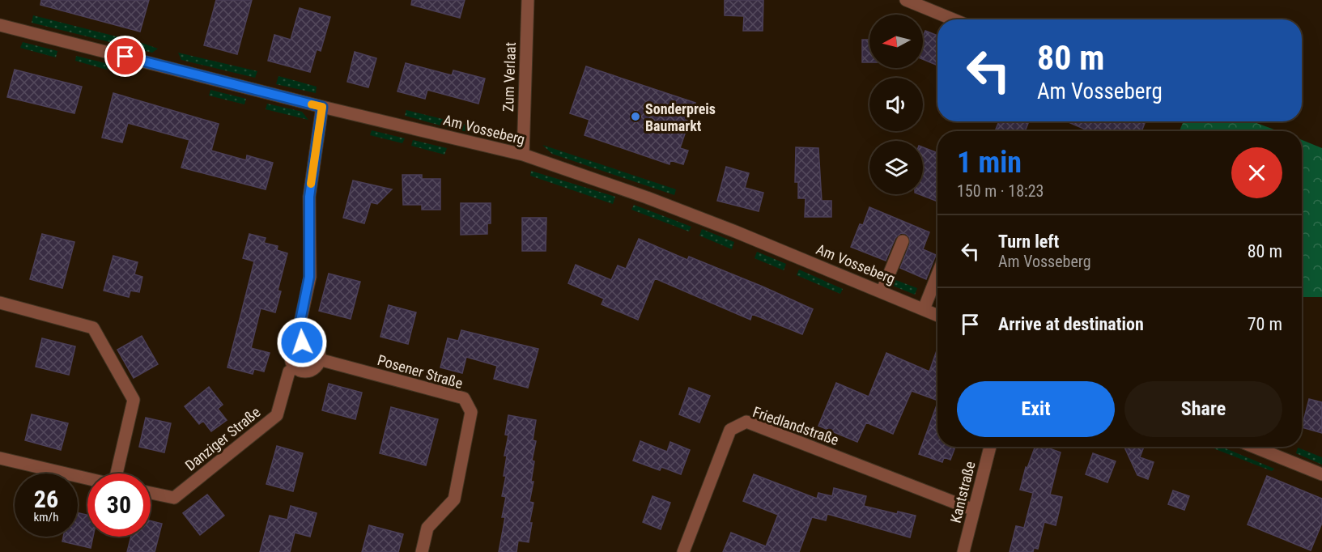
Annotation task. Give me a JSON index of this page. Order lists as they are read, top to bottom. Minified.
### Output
{"streets":{"street":["Zum Verlaat","Am Vosseberg","Posener Straße","Friedlandstraße","Danziger Straße","Kantstraße"]},"crossings":[["Zum Verlaat","Am Vosseberg"],["Posener Straße","Danziger Straße"],["Friedlandstraße","Kantstraße"]],"places":["Sonderpreis Baumarkt"],"north":"left","page":{"turn":["80 m","Am Vosseberg"],"heading":["1 min","150 m · 18:23"],"list":[{"name":"Turn left","note":"Am Vosseberg","value":"80 m"},{"name":"Arrive at destination","value":"70 m"}],"buttons":["Exit","Share"],"speed":"26 km/h","limit":"30"}}
